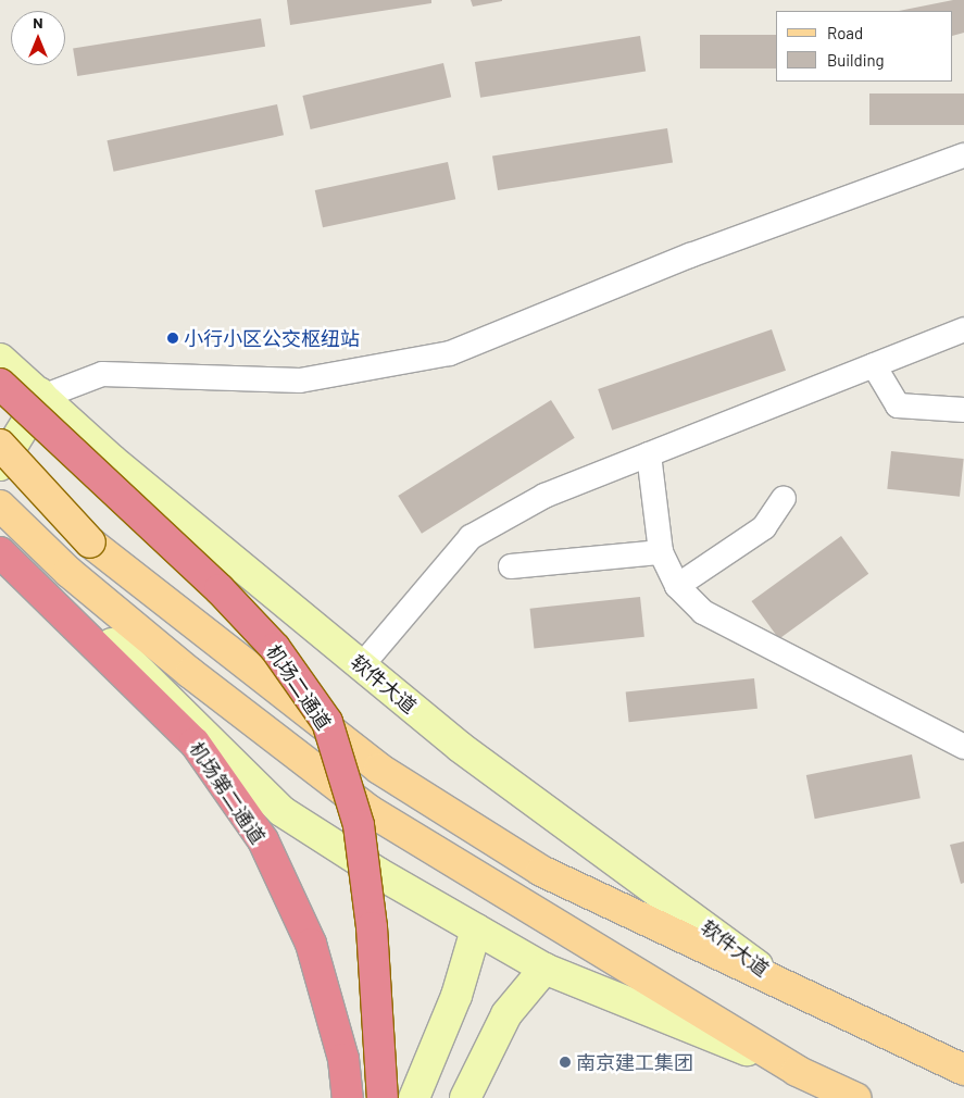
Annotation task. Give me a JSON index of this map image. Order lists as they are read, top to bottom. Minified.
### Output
{"streets":{"highway":["机场二通道","机场第二通道"],"main road":["软件大道"]},"places":["小行小区公交枢纽站","南京建工集团"],"legend":["Road","Building"],"north":"top"}
